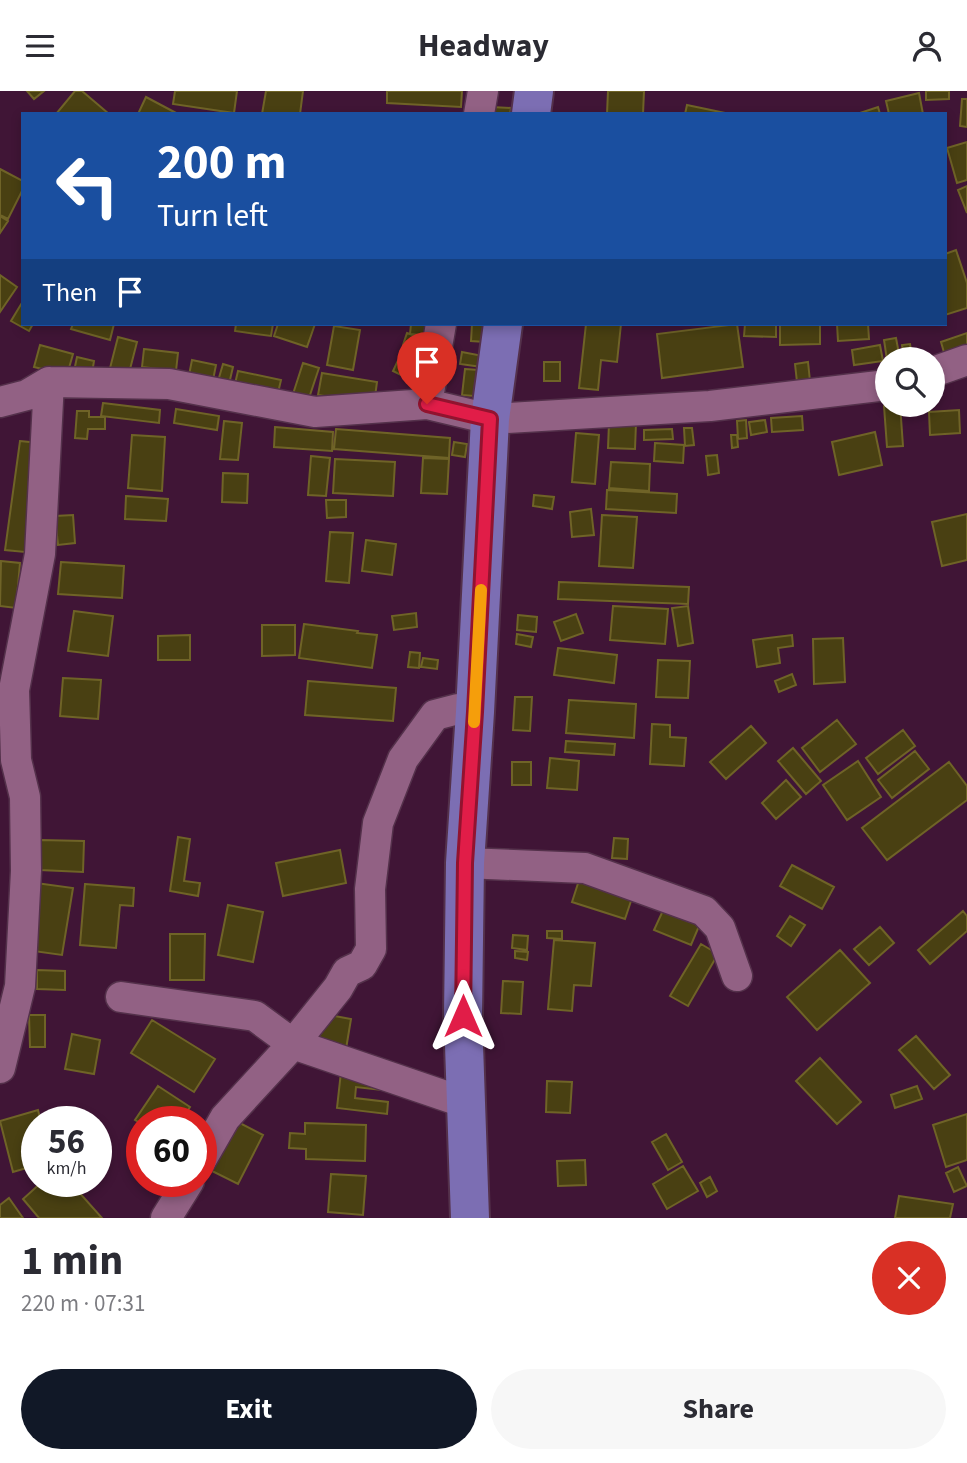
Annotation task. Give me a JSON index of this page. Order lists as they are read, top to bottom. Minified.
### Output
{"page":{"header":"Headway","turn":["200 m","Turn left"],"then":"Then","speed":"56 km/h","limit":"60","heading":["1 min","220 m · 07:31"],"buttons":["Exit","Share"]}}
